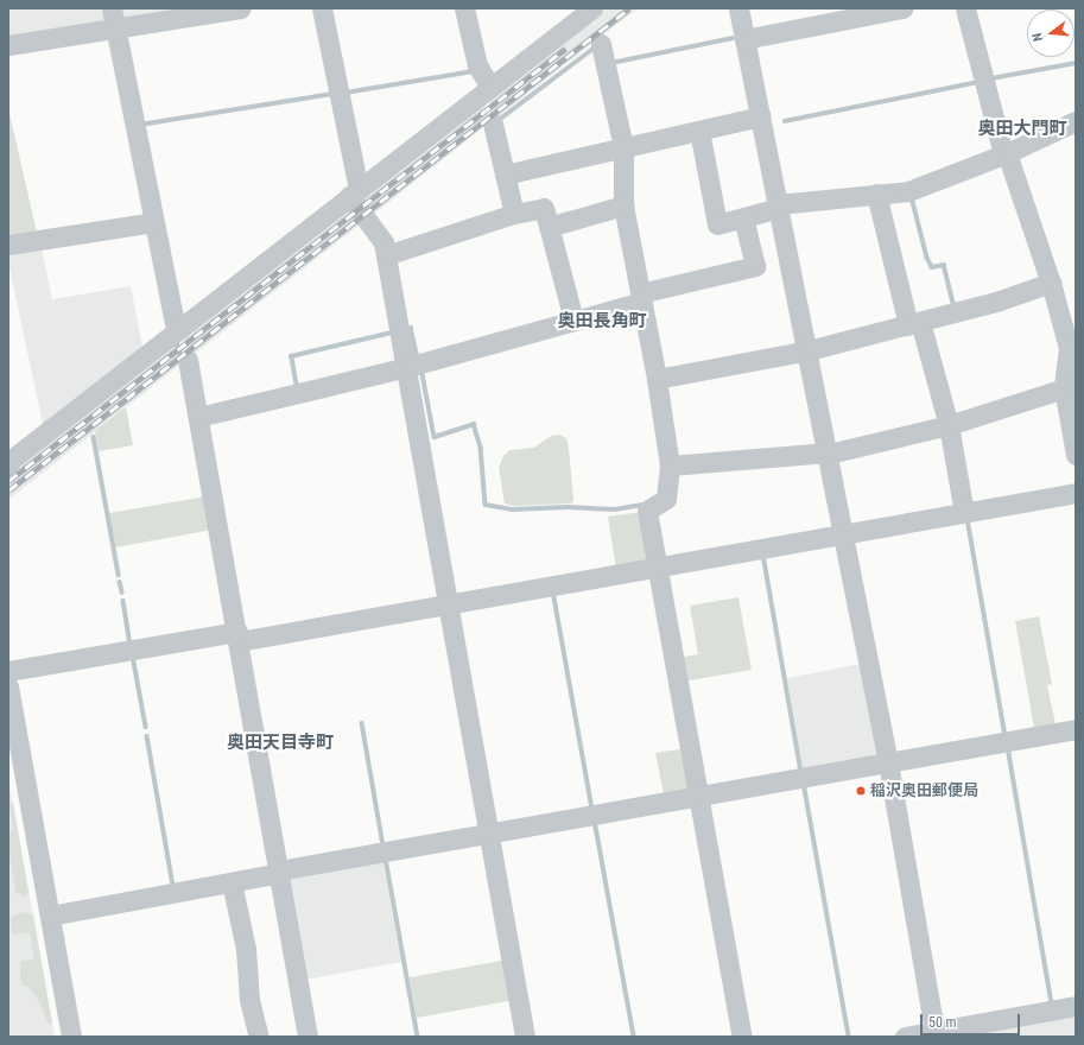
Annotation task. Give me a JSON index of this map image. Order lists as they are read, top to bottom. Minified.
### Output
{"districts":["奥田大門町","奥田長角町","奥田天目寺町"],"places":["稲沢奥田郵便局"],"scale_bar":"50 m","north":"left"}
